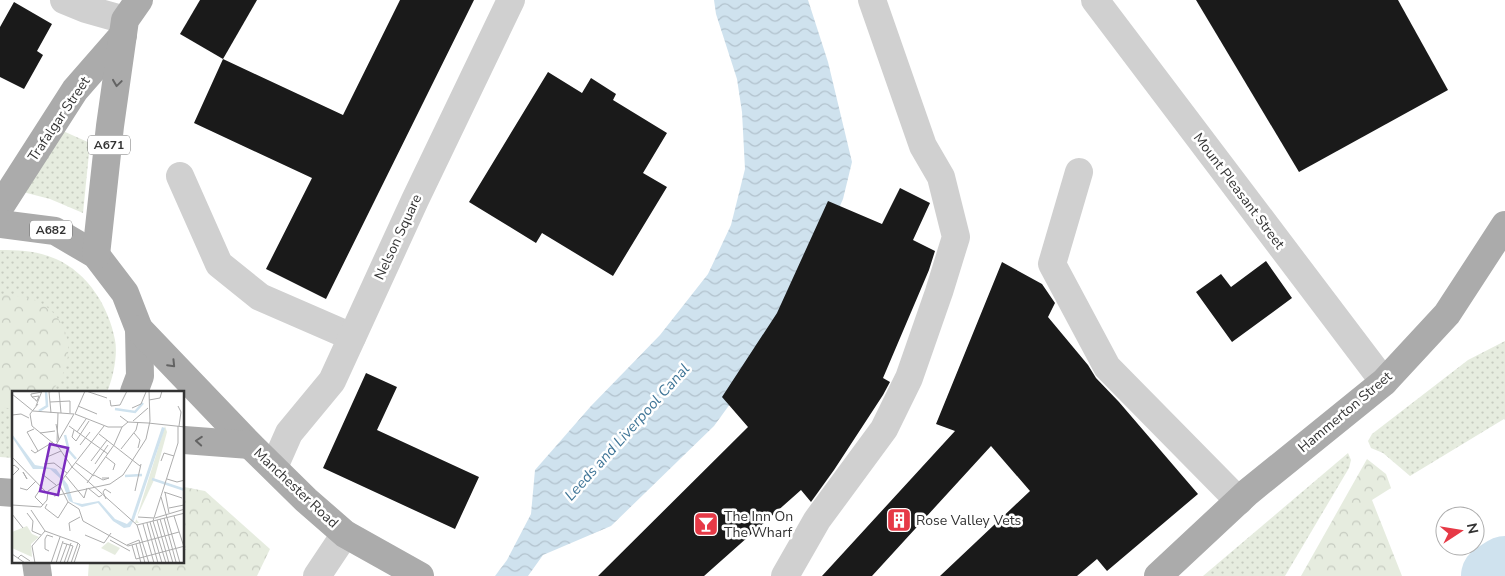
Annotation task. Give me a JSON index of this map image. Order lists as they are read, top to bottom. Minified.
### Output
{"streets":{"main road":["Trafalgar Street","A671","A682","Hammerton Street","Manchester Road"],"street":["Mount Pleasant Street","Nelson Square"]},"crossings":[["Trafalgar Street","A671"],["A671","Manchester Road"],["Mount Pleasant Street","Hammerton Street"],["Nelson Square","Manchester Road"]],"water":["Leeds and Liverpool Canal"],"places":{"building":["Rose Valley Vets"],"bar":["The Inn On The Wharf"]},"north":"right"}
